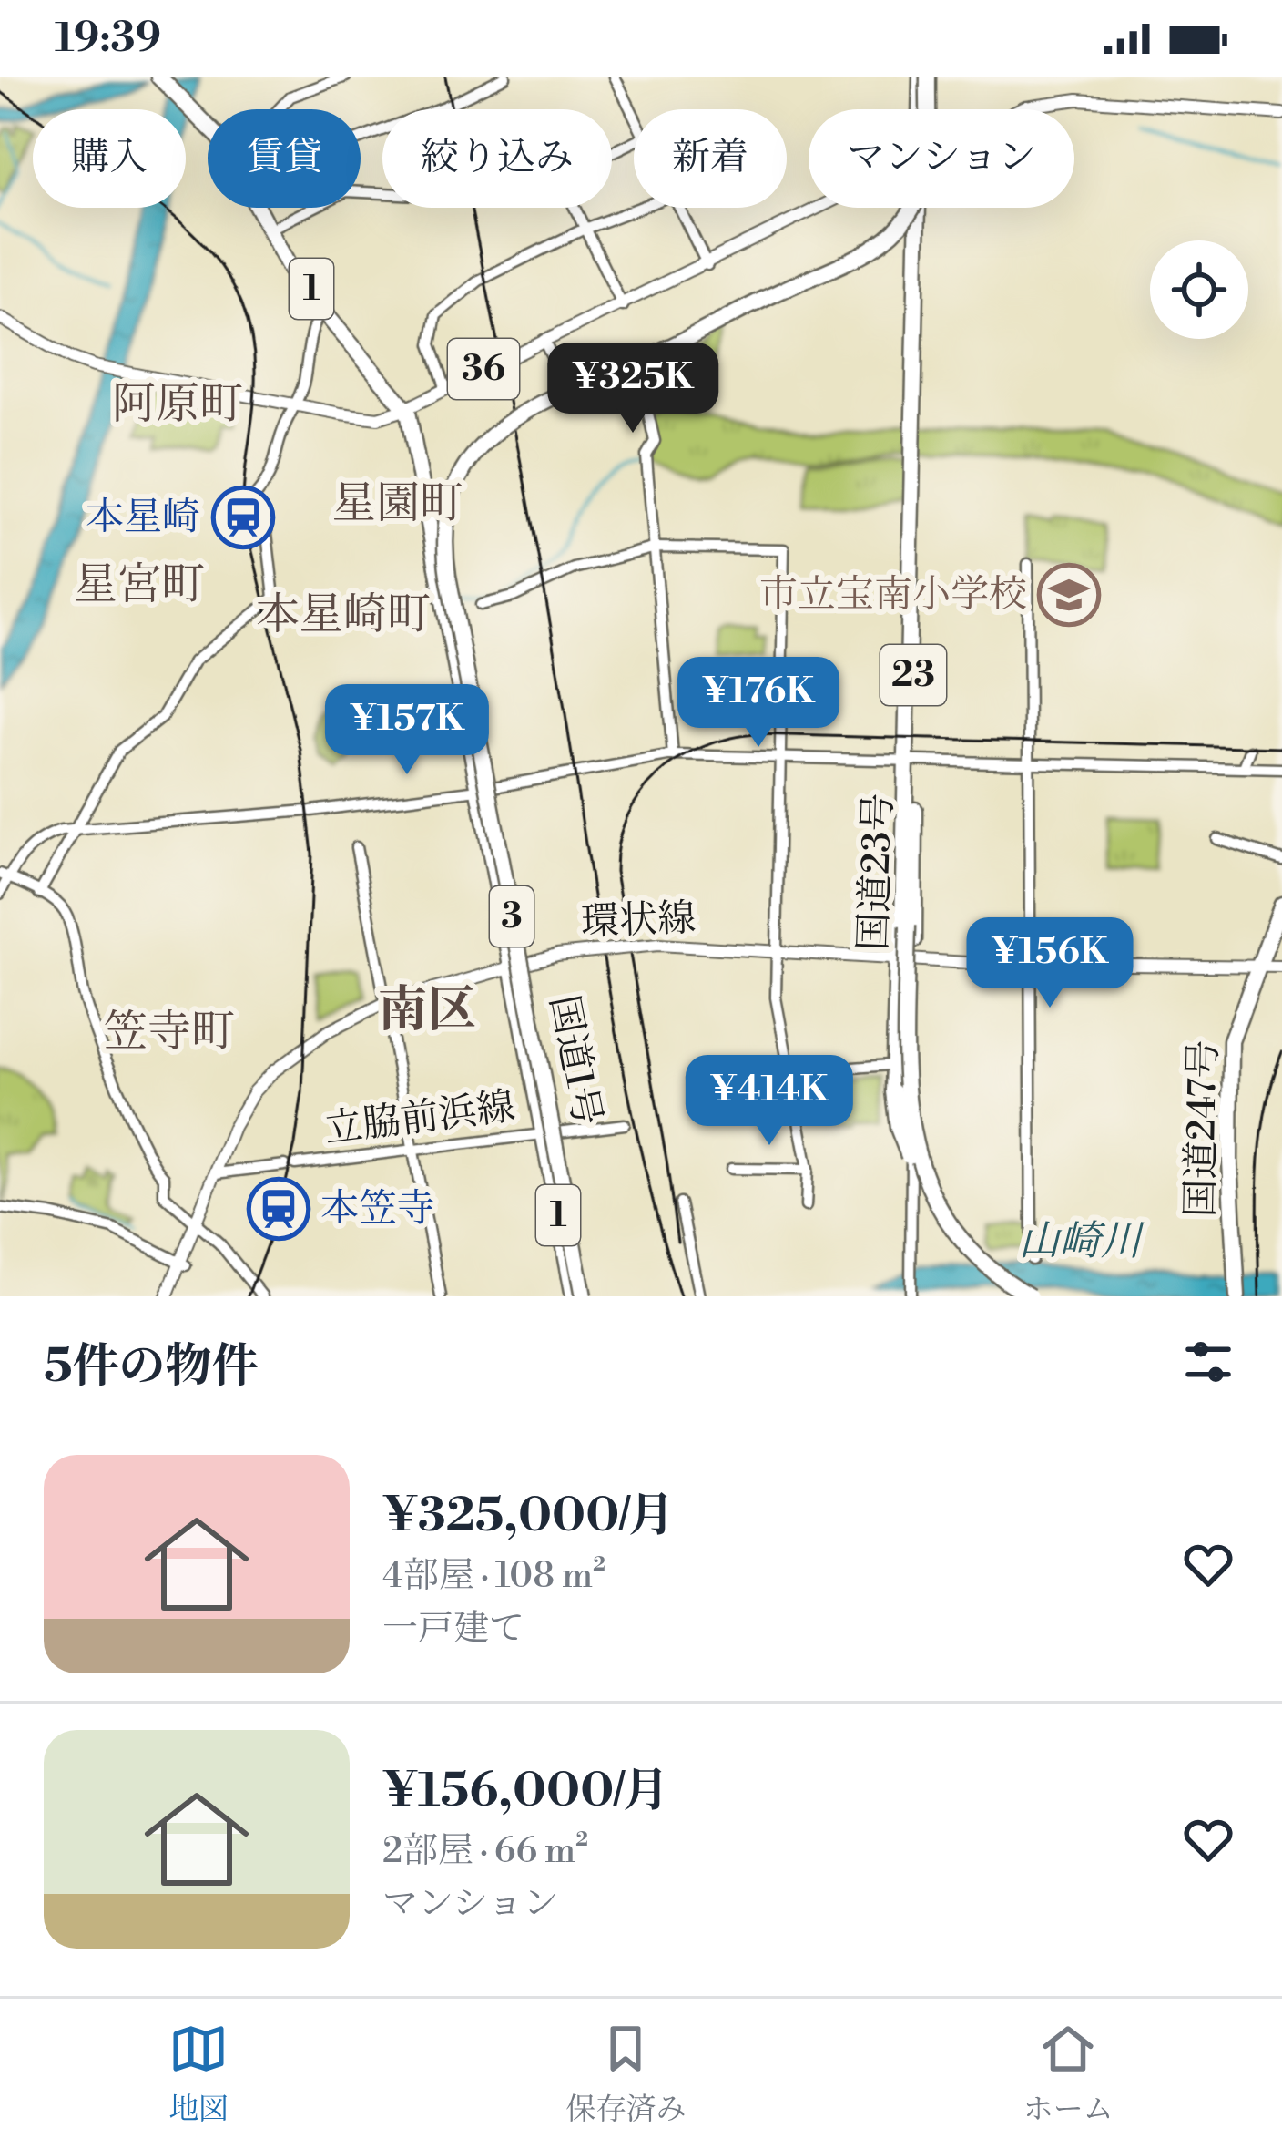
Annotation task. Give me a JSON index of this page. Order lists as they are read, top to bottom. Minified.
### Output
{"streets":{"highway":["1","23","国道23号","3","国道1号","国道247号"],"main road":["36","環状線"],"street":["立脇前浜線"]},"crossings":[["36","国道1号"],["国道23号","3"],["3","国道1号"],["環状線","国道1号"],["環状線","立脇前浜線"],["環状線","国道247号"],["国道1号","立脇前浜線"]],"districts":["阿原町","星園町","星宮町","本星崎町","南区","笠寺町"],"water":["山崎川"],"places":{"station":["本星崎","本笠寺"],"school or university":["市立宝南小学校"]},"page":{"status":"19:39","chip":["購入","賃貸","絞り込み","新着","マンション"],"price":["¥325K","¥176K","¥157K","¥156K","¥414K"],"heading":"5件の物件","list":[{"name":"¥325,000/月","note":"4部屋 · 108 m² · 一戸建て"},{"name":"¥156,000/月","note":"2部屋 · 66 m² · マンション"}],"tabs":["地図","保存済み","ホーム"]}}
